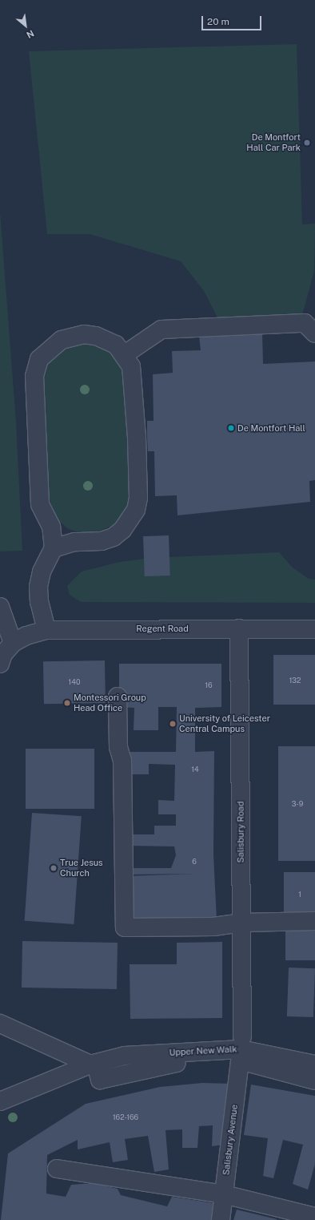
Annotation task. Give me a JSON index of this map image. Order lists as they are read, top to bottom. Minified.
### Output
{"streets":{"street":["Regent Road","Salisbury Road","Upper New Walk","Salisbury Avenue"]},"crossings":[["Regent Road","Salisbury Road"]],"places":["De Montfort Hall Car Park","De Montfort Hall","Montessori Group Head Office","University of Leicester Central Campus","True Jesus Church"],"house_numbers":["132","140","16","14","3-9","6","1","162-166"],"scale_bar":"20 m","north":"bottom right"}
